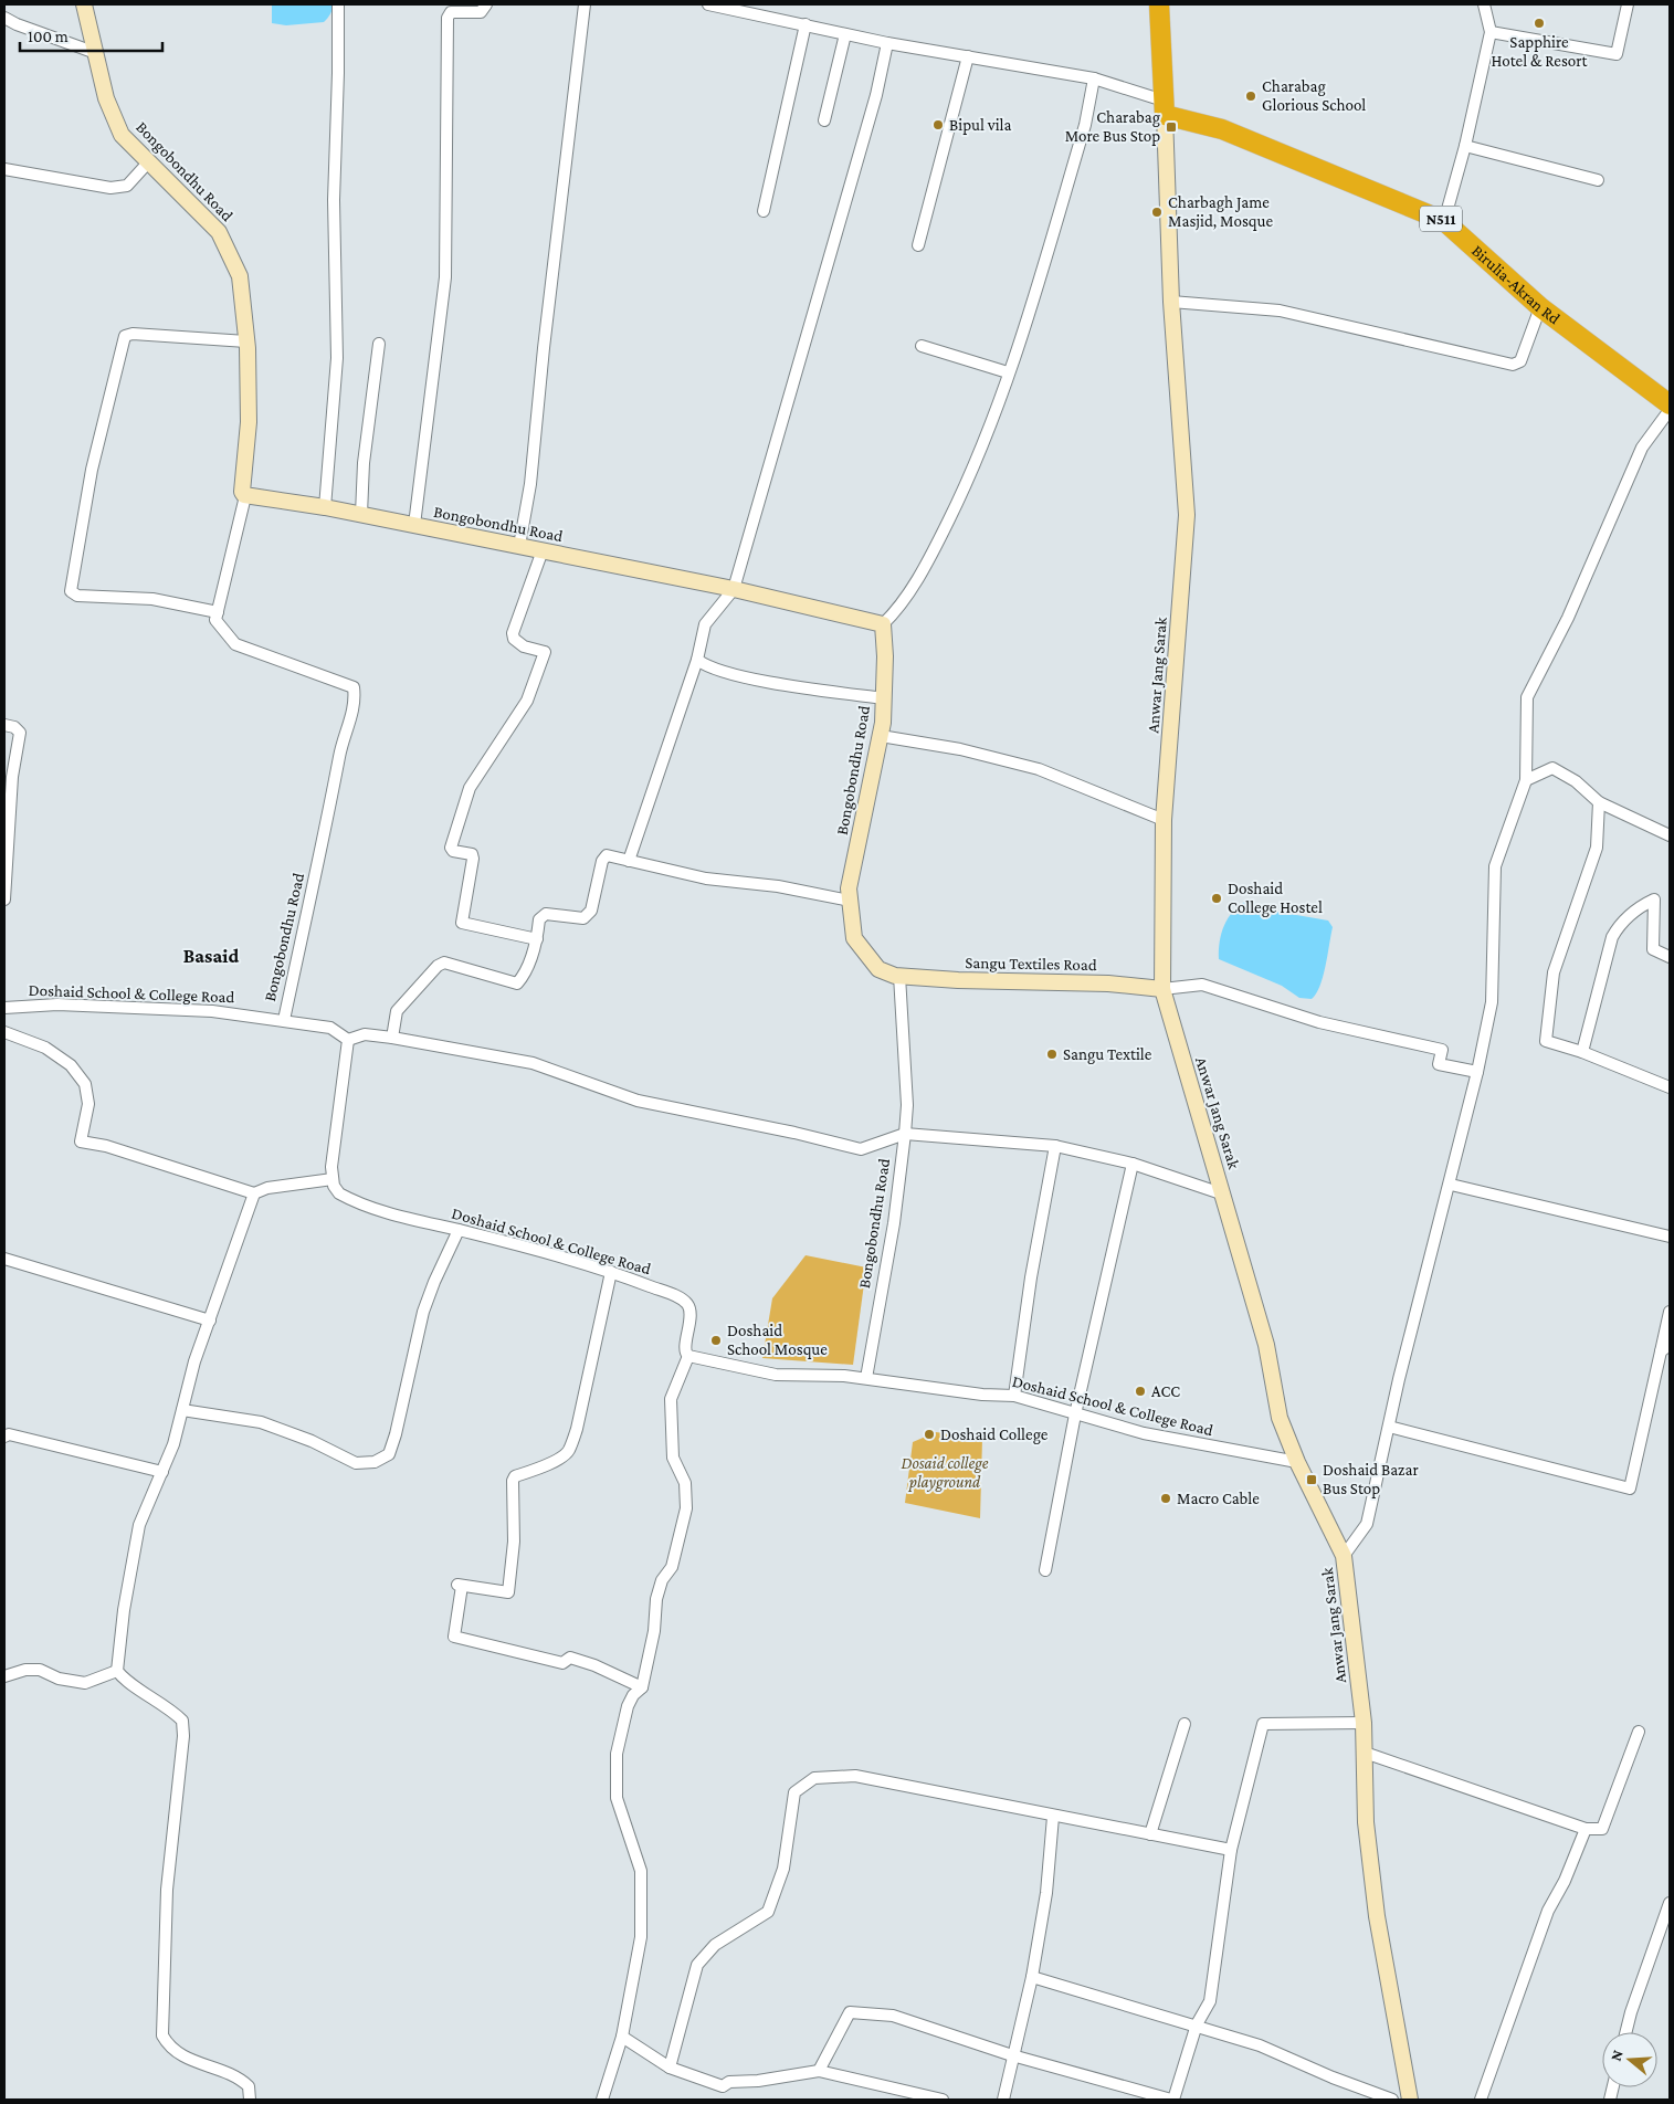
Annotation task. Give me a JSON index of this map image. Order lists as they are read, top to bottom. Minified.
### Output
{"streets":{"highway":["N511","Birulia-Akran Rd"],"main road":["Bongobondhu Road","Anwar Jang Sarak","Sangu Textiles Road"],"street":["Doshaid School & College Road"]},"crossings":[["Bongobondhu Road","Sangu Textiles Road"],["Bongobondhu Road","Doshaid School & College Road"],["Birulia-Akran Rd","Anwar Jang Sarak"],["Anwar Jang Sarak","Sangu Textiles Road"],["Anwar Jang Sarak","Doshaid School & College Road"]],"districts":["Basaid"],"parks":["Dosaid college playground"],"places":{"other":["Sapphire Hotel & Resort","Charabag Glorious School","Bipul vila","Charbagh Jame Masjid, Mosque","Doshaid College Hostel","Sangu Textile","Doshaid School Mosque","ACC","Doshaid College","Macro Cable"],"transit":["Charabag More Bus Stop","Doshaid Bazar Bus Stop"]},"scale_bar":"100 m","north":"left"}
